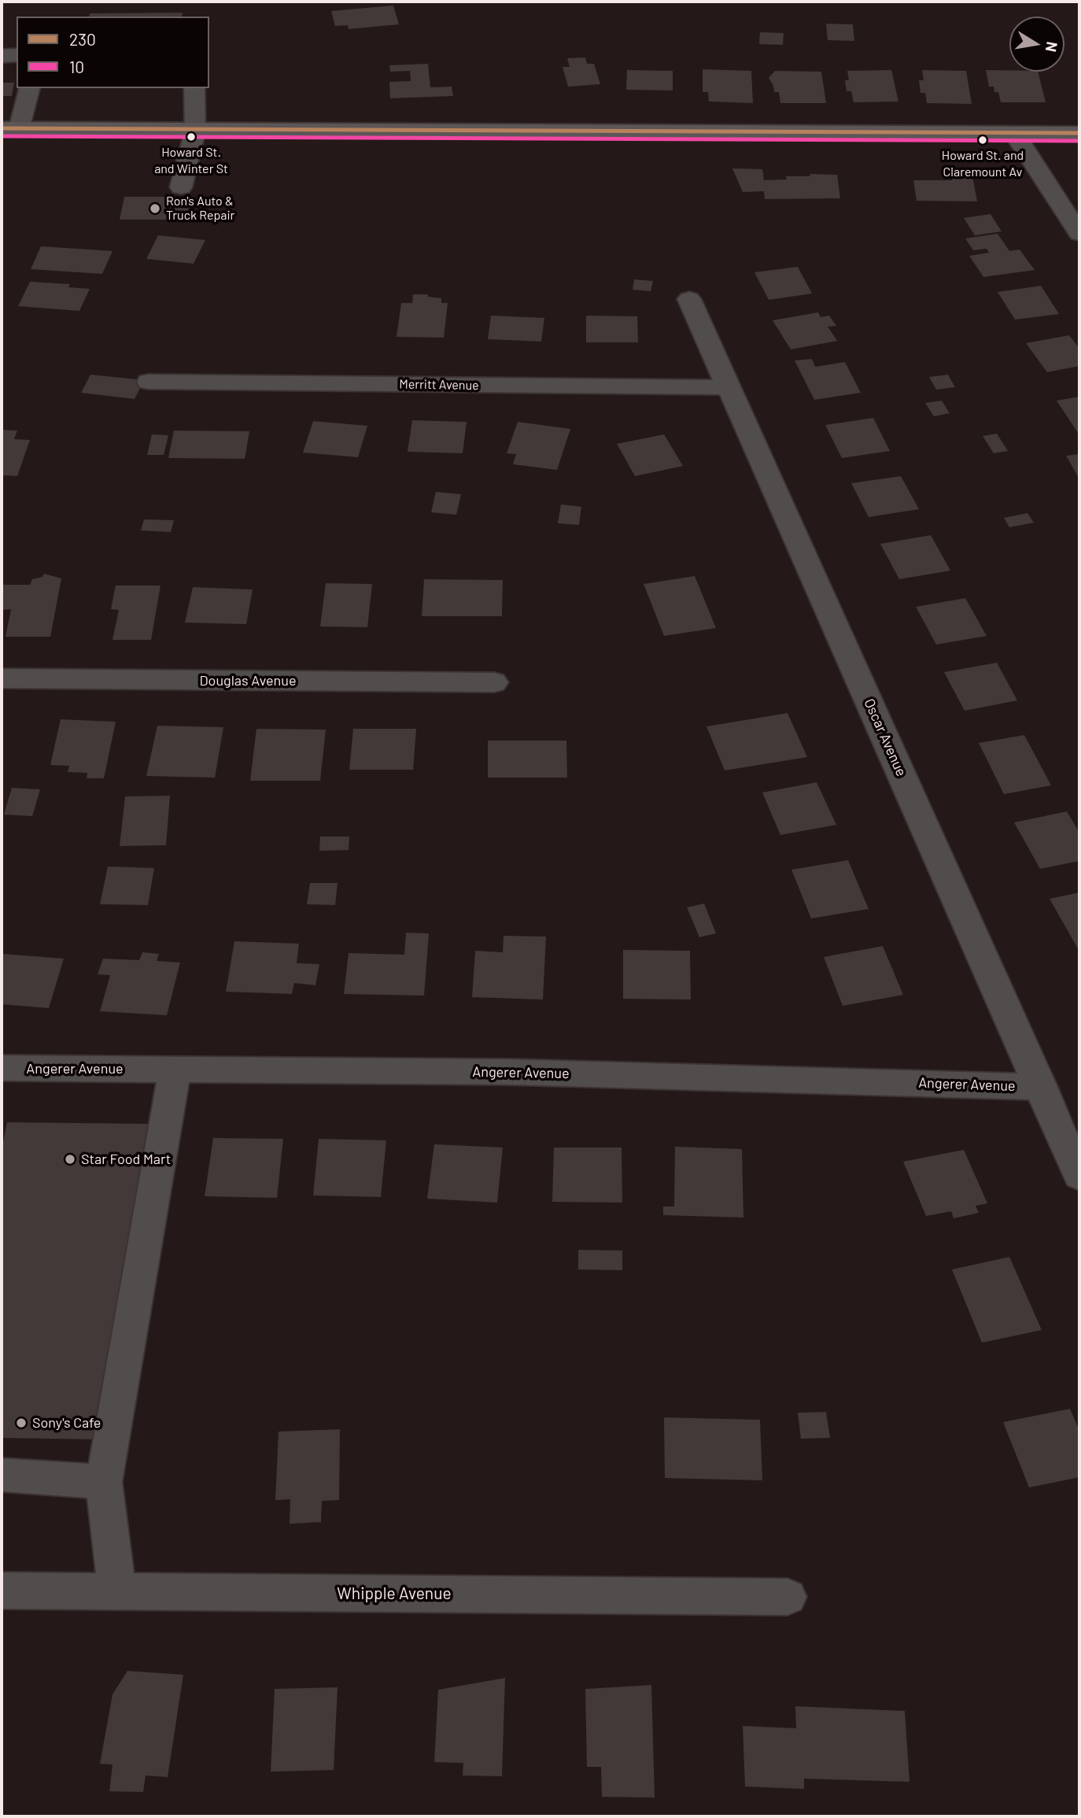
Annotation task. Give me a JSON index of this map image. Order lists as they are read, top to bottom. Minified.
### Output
{"streets":{"street":["Merritt Avenue","Douglas Avenue","Oscar Avenue","Angerer Avenue","Whipple Avenue"]},"crossings":[["Merritt Avenue","Oscar Avenue"],["Oscar Avenue","Angerer Avenue"]],"places":["Howard St. and Winter St","Howard St. and Claremount Av","Ron's Auto & Truck Repair","Star Food Mart","Sony's Cafe"],"lines":["transit line 230","transit line 10"],"legend":["230","10"],"north":"right"}
